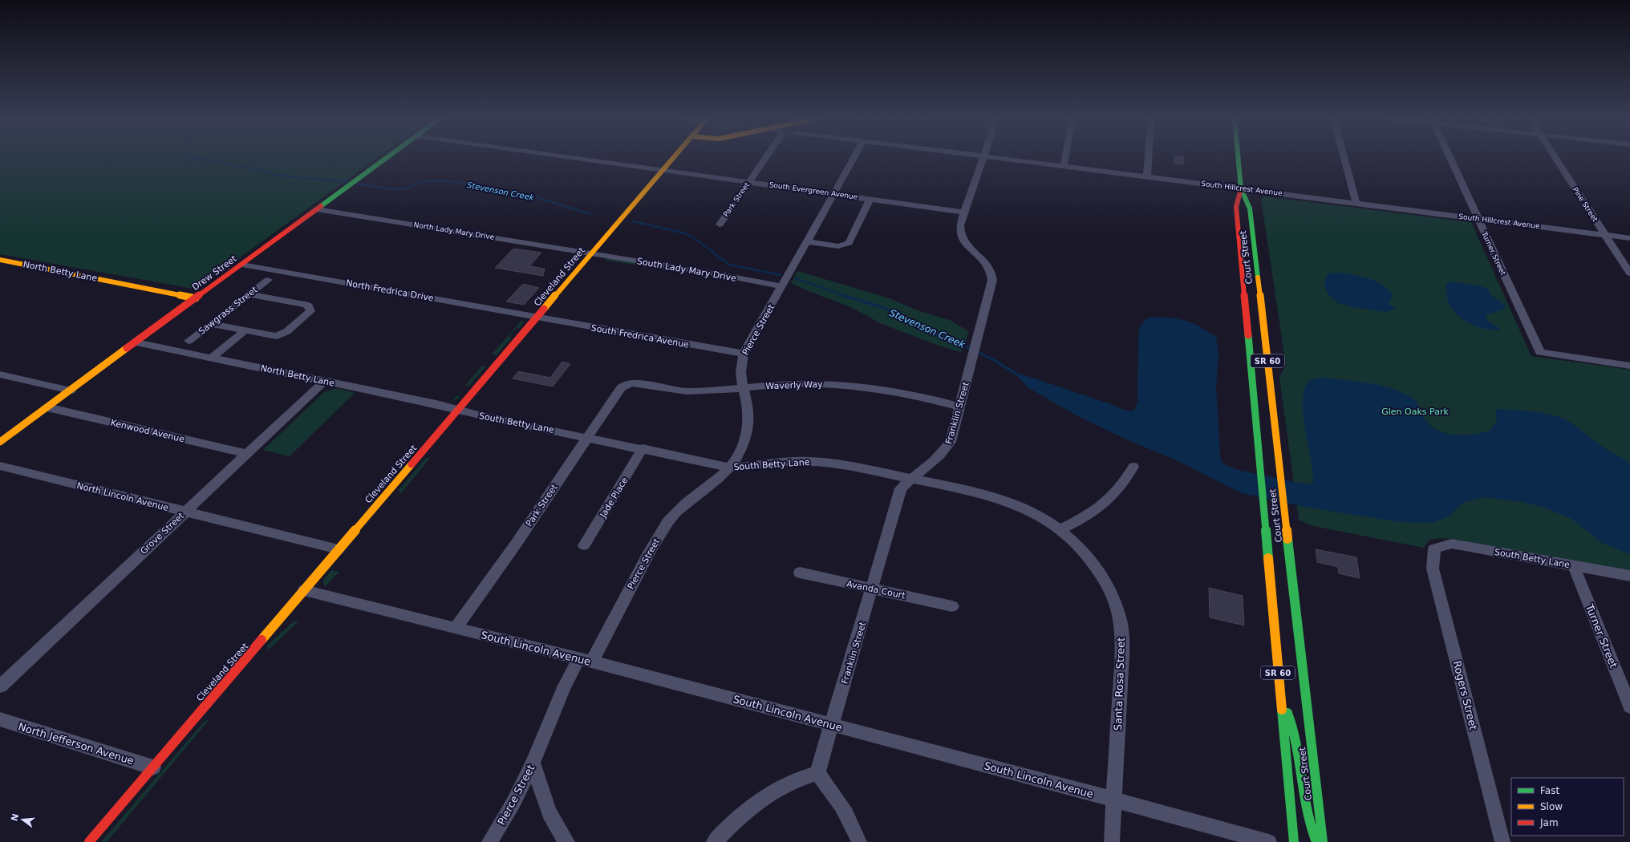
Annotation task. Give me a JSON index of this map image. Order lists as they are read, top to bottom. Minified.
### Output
{"streets":{"main road":["Court Street","North Betty Lane","Drew Street","Cleveland Street","SR 60"],"street":["South Hillcrest Avenue","South Evergreen Avenue","Park Street","Pine Street","North Lady Mary Drive","Turner Street","South Lady Mary Drive","North Fredrica Drive","Sawgrass Street","Pierce Street","South Fredrica Avenue","Waverly Way","Franklin Street","South Betty Lane","Kenwood Avenue","North Lincoln Avenue","Jade Place","Grove Street","Avanda Court","South Lincoln Avenue","Santa Rosa Street","Rogers Street","North Jefferson Avenue"]},"crossings":[["South Hillcrest Avenue","Pine Street"],["South Hillcrest Avenue","Turner Street"],["South Hillcrest Avenue","Court Street"],["South Evergreen Avenue","Park Street"],["South Evergreen Avenue","Cleveland Street"],["South Evergreen Avenue","Pierce Street"],["South Evergreen Avenue","Franklin Street"],["Park Street","Waverly Way"],["Park Street","South Betty Lane"],["Park Street","South Lincoln Avenue"],["North Lady Mary Drive","South Lady Mary Drive"],["North Lady Mary Drive","Drew Street"],["North Lady Mary Drive","Cleveland Street"],["Turner Street","South Betty Lane"],["South Lady Mary Drive","Cleveland Street"],["South Lady Mary Drive","Pierce Street"],["North Betty Lane","Drew Street"],["North Betty Lane","Cleveland Street"],["North Betty Lane","South Betty Lane"],["North Betty Lane","Grove Street"],["Drew Street","North Fredrica Drive"],["Drew Street","Kenwood Avenue"],["Cleveland Street","North Fredrica Drive"],["Cleveland Street","South Fredrica Avenue"],["Cleveland Street","South Betty Lane"],["Cleveland Street","North Lincoln Avenue"],["Cleveland Street","South Lincoln Avenue"],["Cleveland Street","North Jefferson Avenue"],["North Fredrica Drive","South Fredrica Avenue"],["Pierce Street","South Fredrica Avenue"],["Pierce Street","Waverly Way"],["Pierce Street","South Betty Lane"],["Pierce Street","South Lincoln Avenue"],["Waverly Way","Franklin Street"],["Franklin Street","South Betty Lane"],["Franklin Street","Avanda Court"],["Franklin Street","South Lincoln Avenue"],["South Betty Lane","Jade Place"],["South Betty Lane","Santa Rosa Street"],["South Betty Lane","Rogers Street"],["Kenwood Avenue","Grove Street"],["North Lincoln Avenue","Grove Street"],["South Lincoln Avenue","Santa Rosa Street"]],"water":["Stevenson Creek"],"parks":["Glen Oaks Park"],"legend":["Fast","Slow","Jam"],"north":"left"}
